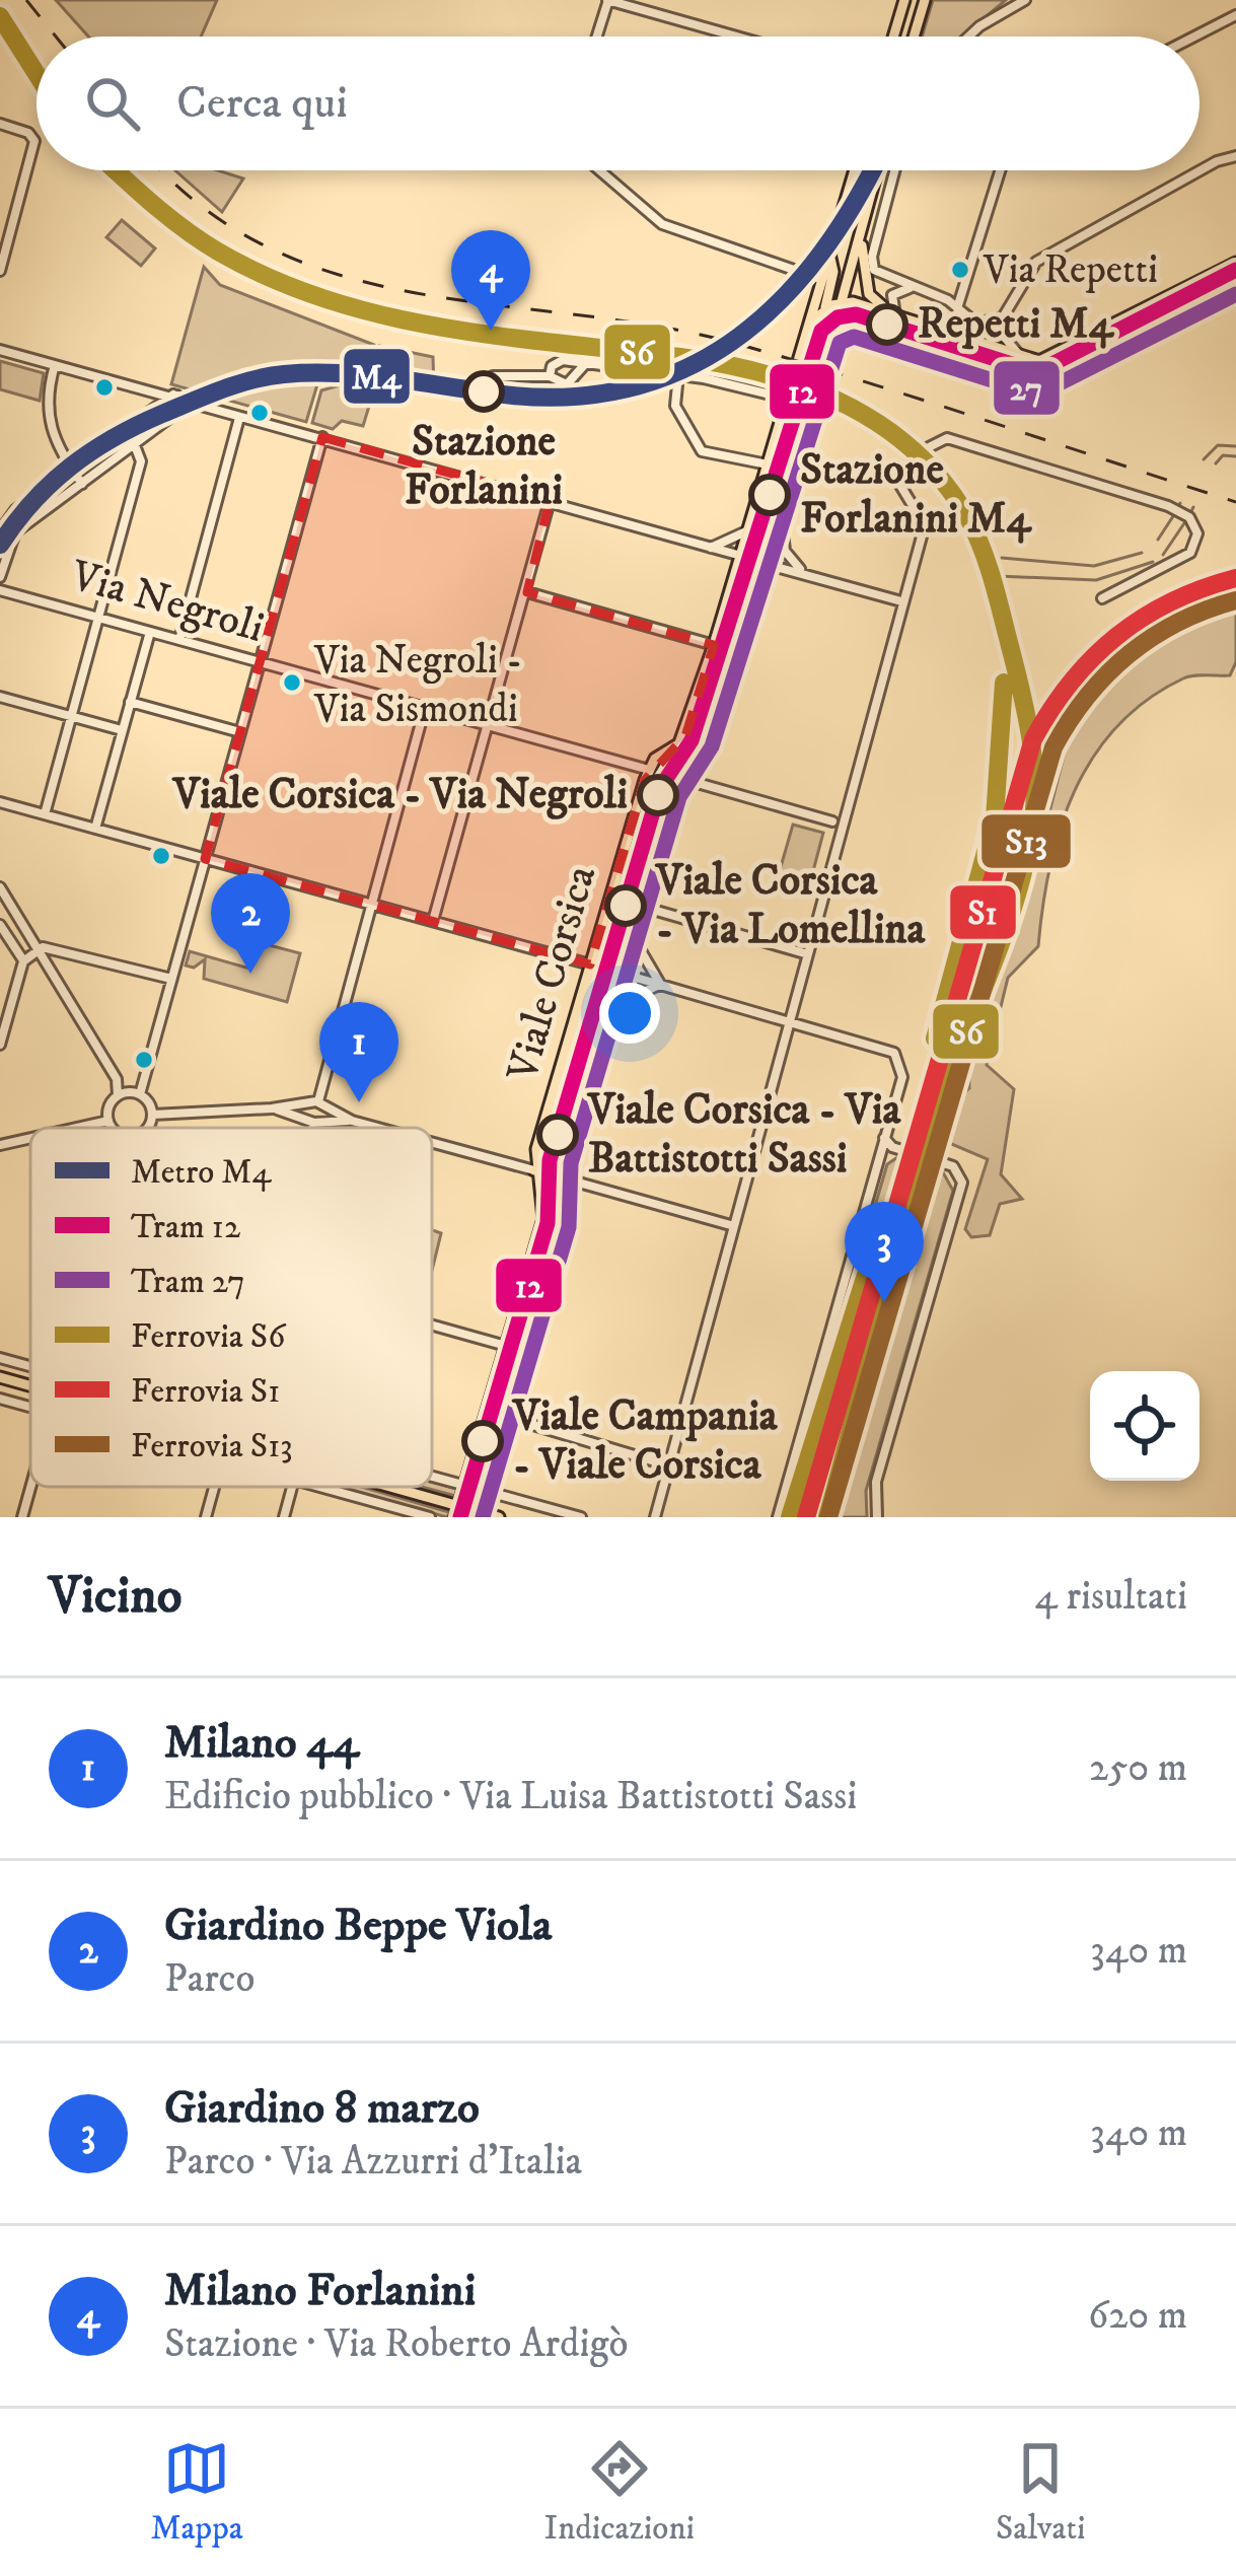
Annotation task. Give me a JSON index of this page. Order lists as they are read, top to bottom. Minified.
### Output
{"streets":{"main road":["Via Negroli","Viale Corsica"]},"crossings":[["Via Negroli","Viale Corsica"]],"places":["Via Repetti","Repetti M4","Stazione Forlanini","Stazione Forlanini M4","Via Negroli - Via Sismondi","Viale Corsica - Via Negroli","Viale Corsica - Via Lomellina","Viale Corsica - Via Battistotti Sassi","Viale Campania - Viale Corsica"],"lines":["rail line S6","metro line M4","tram line 12","tram line 27","rail line S1","rail line S13"],"legend":["Metro M4","Tram 12","Tram 27","Ferrovia S6","Ferrovia S1","Ferrovia S13"],"page":{"search":"Cerca qui","pins":["4","2","1","3"],"heading":["Vicino","4 risultati"],"list":[{"mark":"1","name":"Milano 44","note":"Edificio pubblico · Via Luisa Battistotti Sassi","value":"250 m"},{"mark":"2","name":"Giardino Beppe Viola","note":"Parco","value":"340 m"},{"mark":"3","name":"Giardino 8 marzo","note":"Parco · Via Azzurri d'Italia","value":"340 m"},{"mark":"4","name":"Milano Forlanini","note":"Stazione · Via Roberto Ardigò","value":"620 m"}],"nav":["Mappa","Indicazioni","Salvati"]}}
